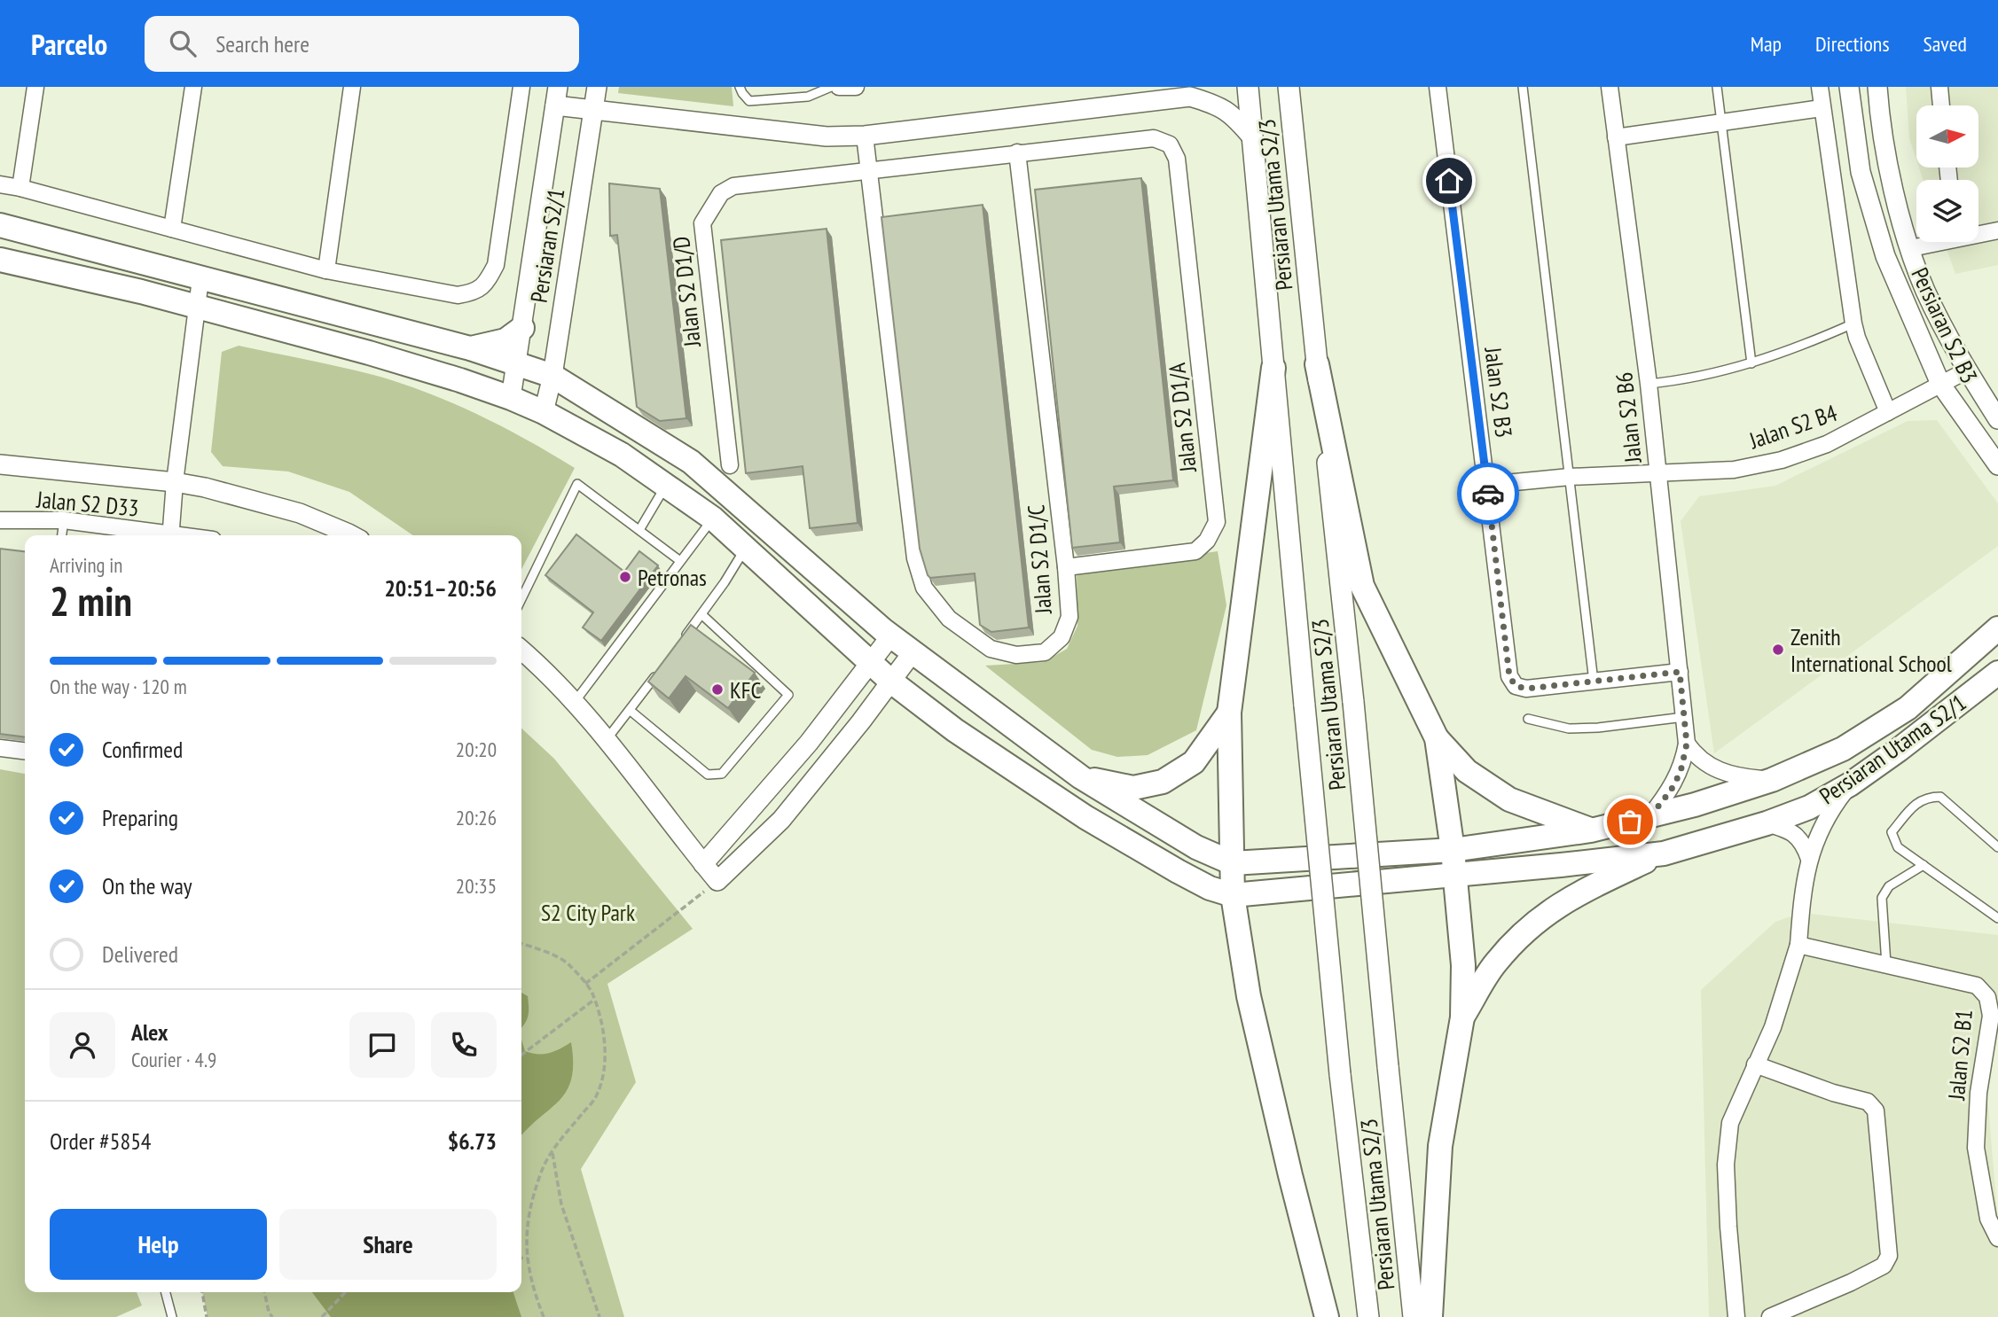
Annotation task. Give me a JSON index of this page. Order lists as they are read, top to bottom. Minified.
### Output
{"streets":{"main road":["Persiaran Utama S2/3","Persiaran Utama S2/1"],"street":["Persiaran S2/1","Jalan S2 D1/D","Persiaran S2 B3","Jalan S2 B3","Jalan S2 D1/A","Jalan S2 B6","Jalan S2 B4","Jalan S2 D33","Jalan S2 D1/C","Jalan S2 B1"]},"crossings":[["Jalan S2 D1/D","Jalan S2 D1/A"],["Jalan S2 D1/D","Jalan S2 D1/C"],["Persiaran S2 B3","Jalan S2 B4"],["Jalan S2 B3","Jalan S2 B6"],["Jalan S2 B3","Jalan S2 B4"],["Jalan S2 D1/A","Jalan S2 D1/C"],["Jalan S2 B6","Jalan S2 B4"],["Jalan S2 B6","Persiaran Utama S2/1"]],"parks":["S2 City Park"],"places":["Petronas","Zenith International School","KFC"],"north":"right","page":{"header":"Parcelo","search":"Search here","nav":["Map","Directions","Saved"],"heading":["2 min","Arriving in","20:51–20:56"],"panel":["Alex","Courier · 4.9","Order #5854","$6.73"],"bar":"On the way · 120 m","list":[["Confirmed","20:20"],["Preparing","20:26"],["On the way","20:35"],"Delivered"],"buttons":["Help","Share"]}}
